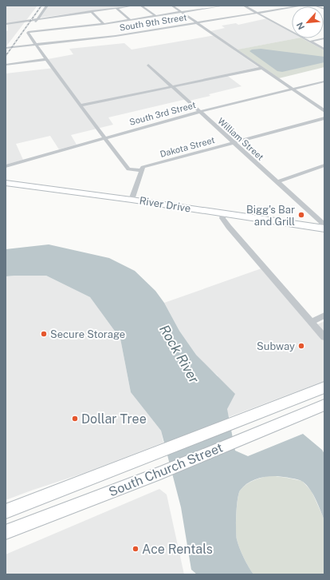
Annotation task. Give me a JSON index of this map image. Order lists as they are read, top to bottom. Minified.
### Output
{"streets":{"main road":["River Drive","South Church Street"],"street":["South 9th Street","South 3rd Street","William Street","Dakota Street"]},"crossings":[["South 3rd Street","William Street"],["William Street","Dakota Street"]],"water":["Rock River"],"places":["Bigg's Bar and Grill","Secure Storage","Subway","Dollar Tree","Ace Rentals"],"north":"bottom left"}
